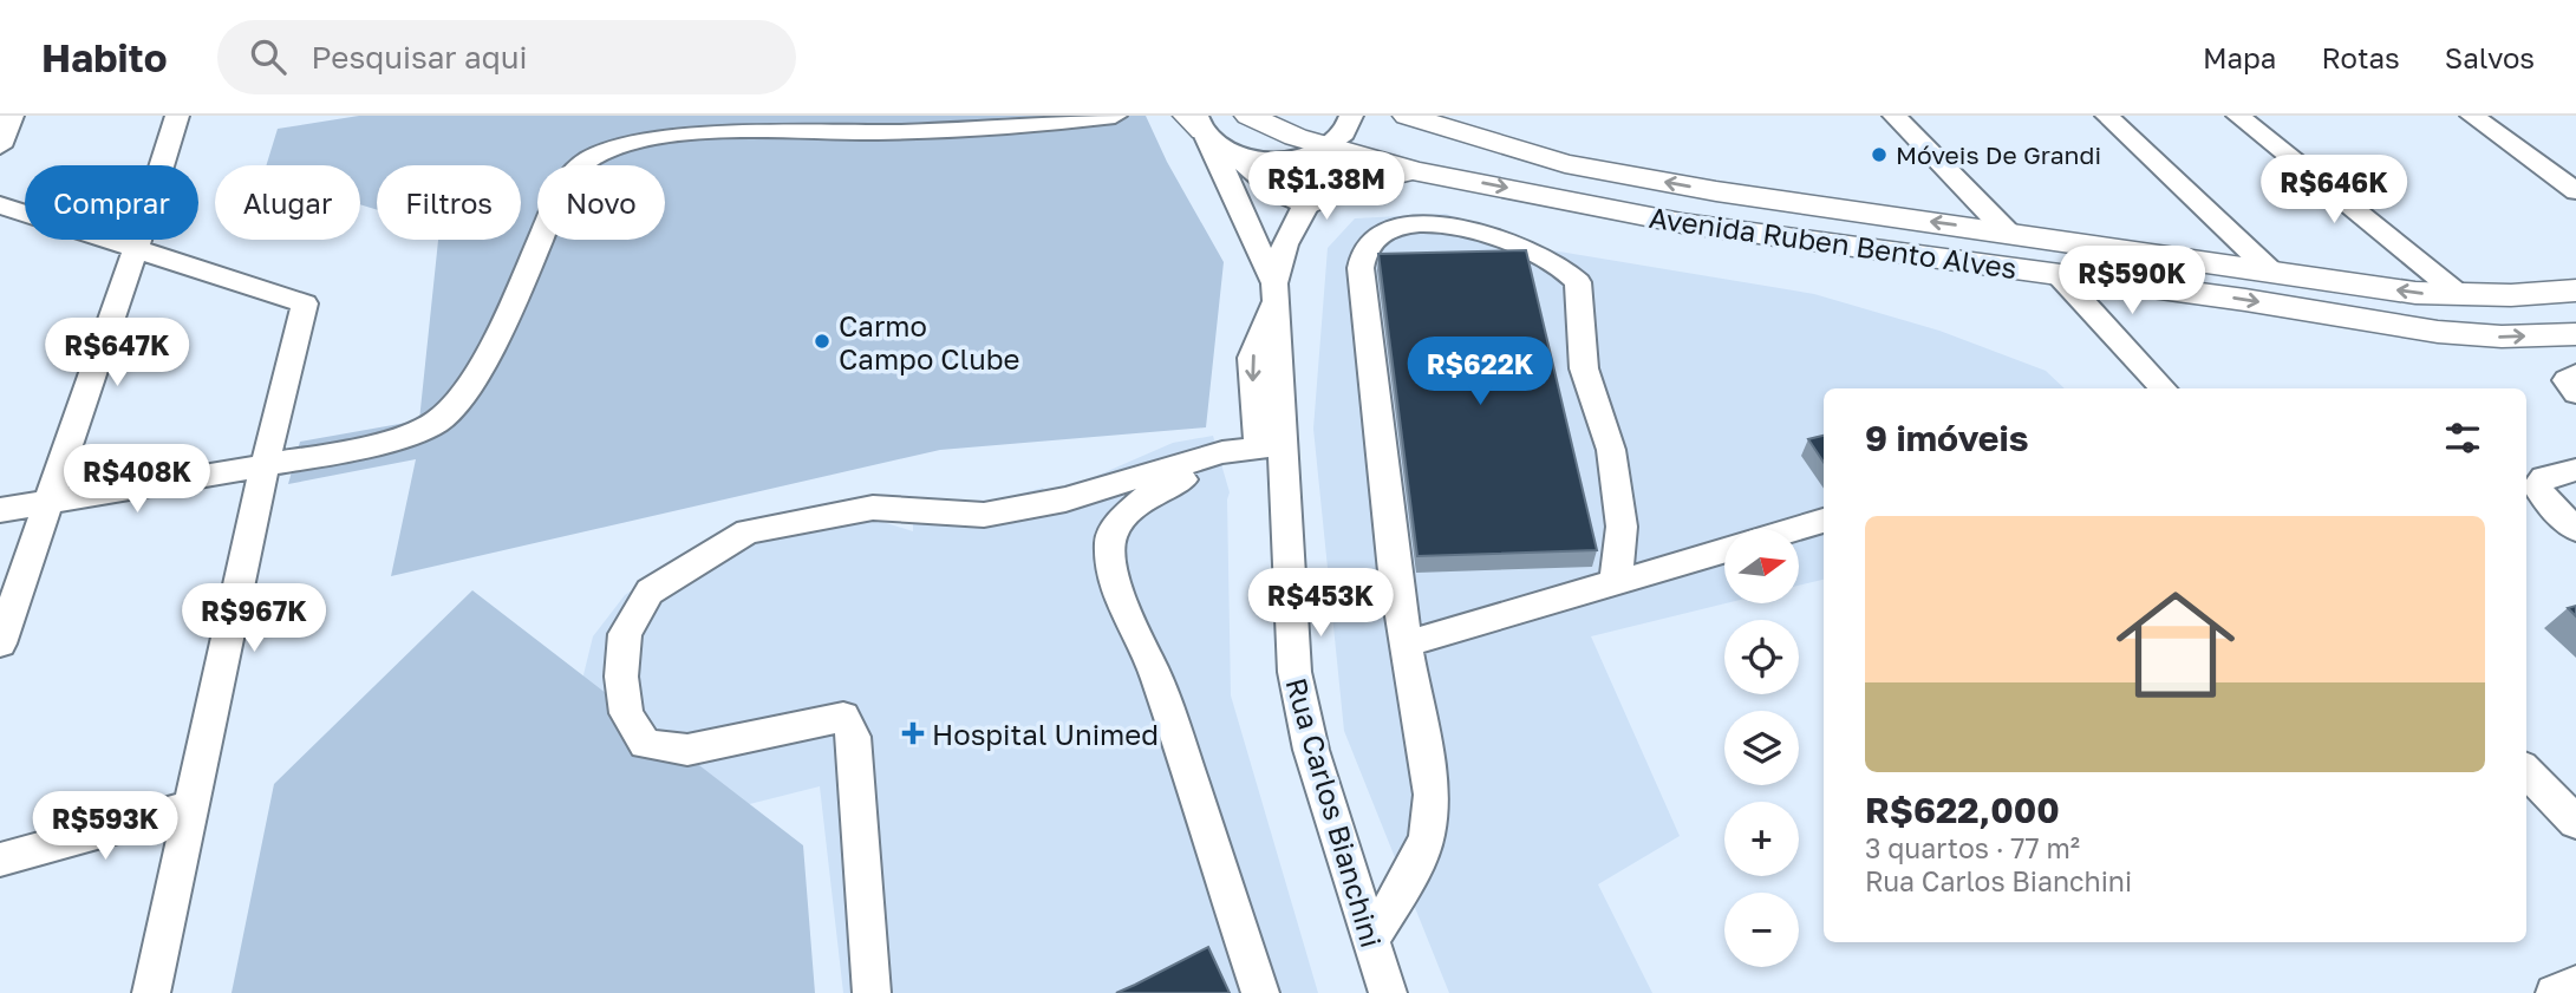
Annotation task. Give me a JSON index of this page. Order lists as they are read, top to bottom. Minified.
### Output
{"streets":{"main road":["Avenida Ruben Bento Alves"],"street":["Rua Carlos Bianchini"]},"crossings":[["Avenida Ruben Bento Alves","Rua Carlos Bianchini"]],"places":{"other":["Móveis De Grandi","Carmo Campo Clube"],"health":["Hospital Unimed"]},"north":"right","page":{"header":"Habito","search":"Pesquisar aqui","nav":["Mapa","Rotas","Salvos"],"price":["R$1.38M","R$646K","R$590K","R$647K","R$622K","R$408K","R$453K","R$967K","R$593K"],"chip":["Comprar","Alugar","Filtros","Novo"],"heading":"9 imóveis","list":[{"name":"R$622,000","note":"3 quartos · 77 m² · Rua Carlos Bianchini"}],"map_buttons":["+","−"]}}
